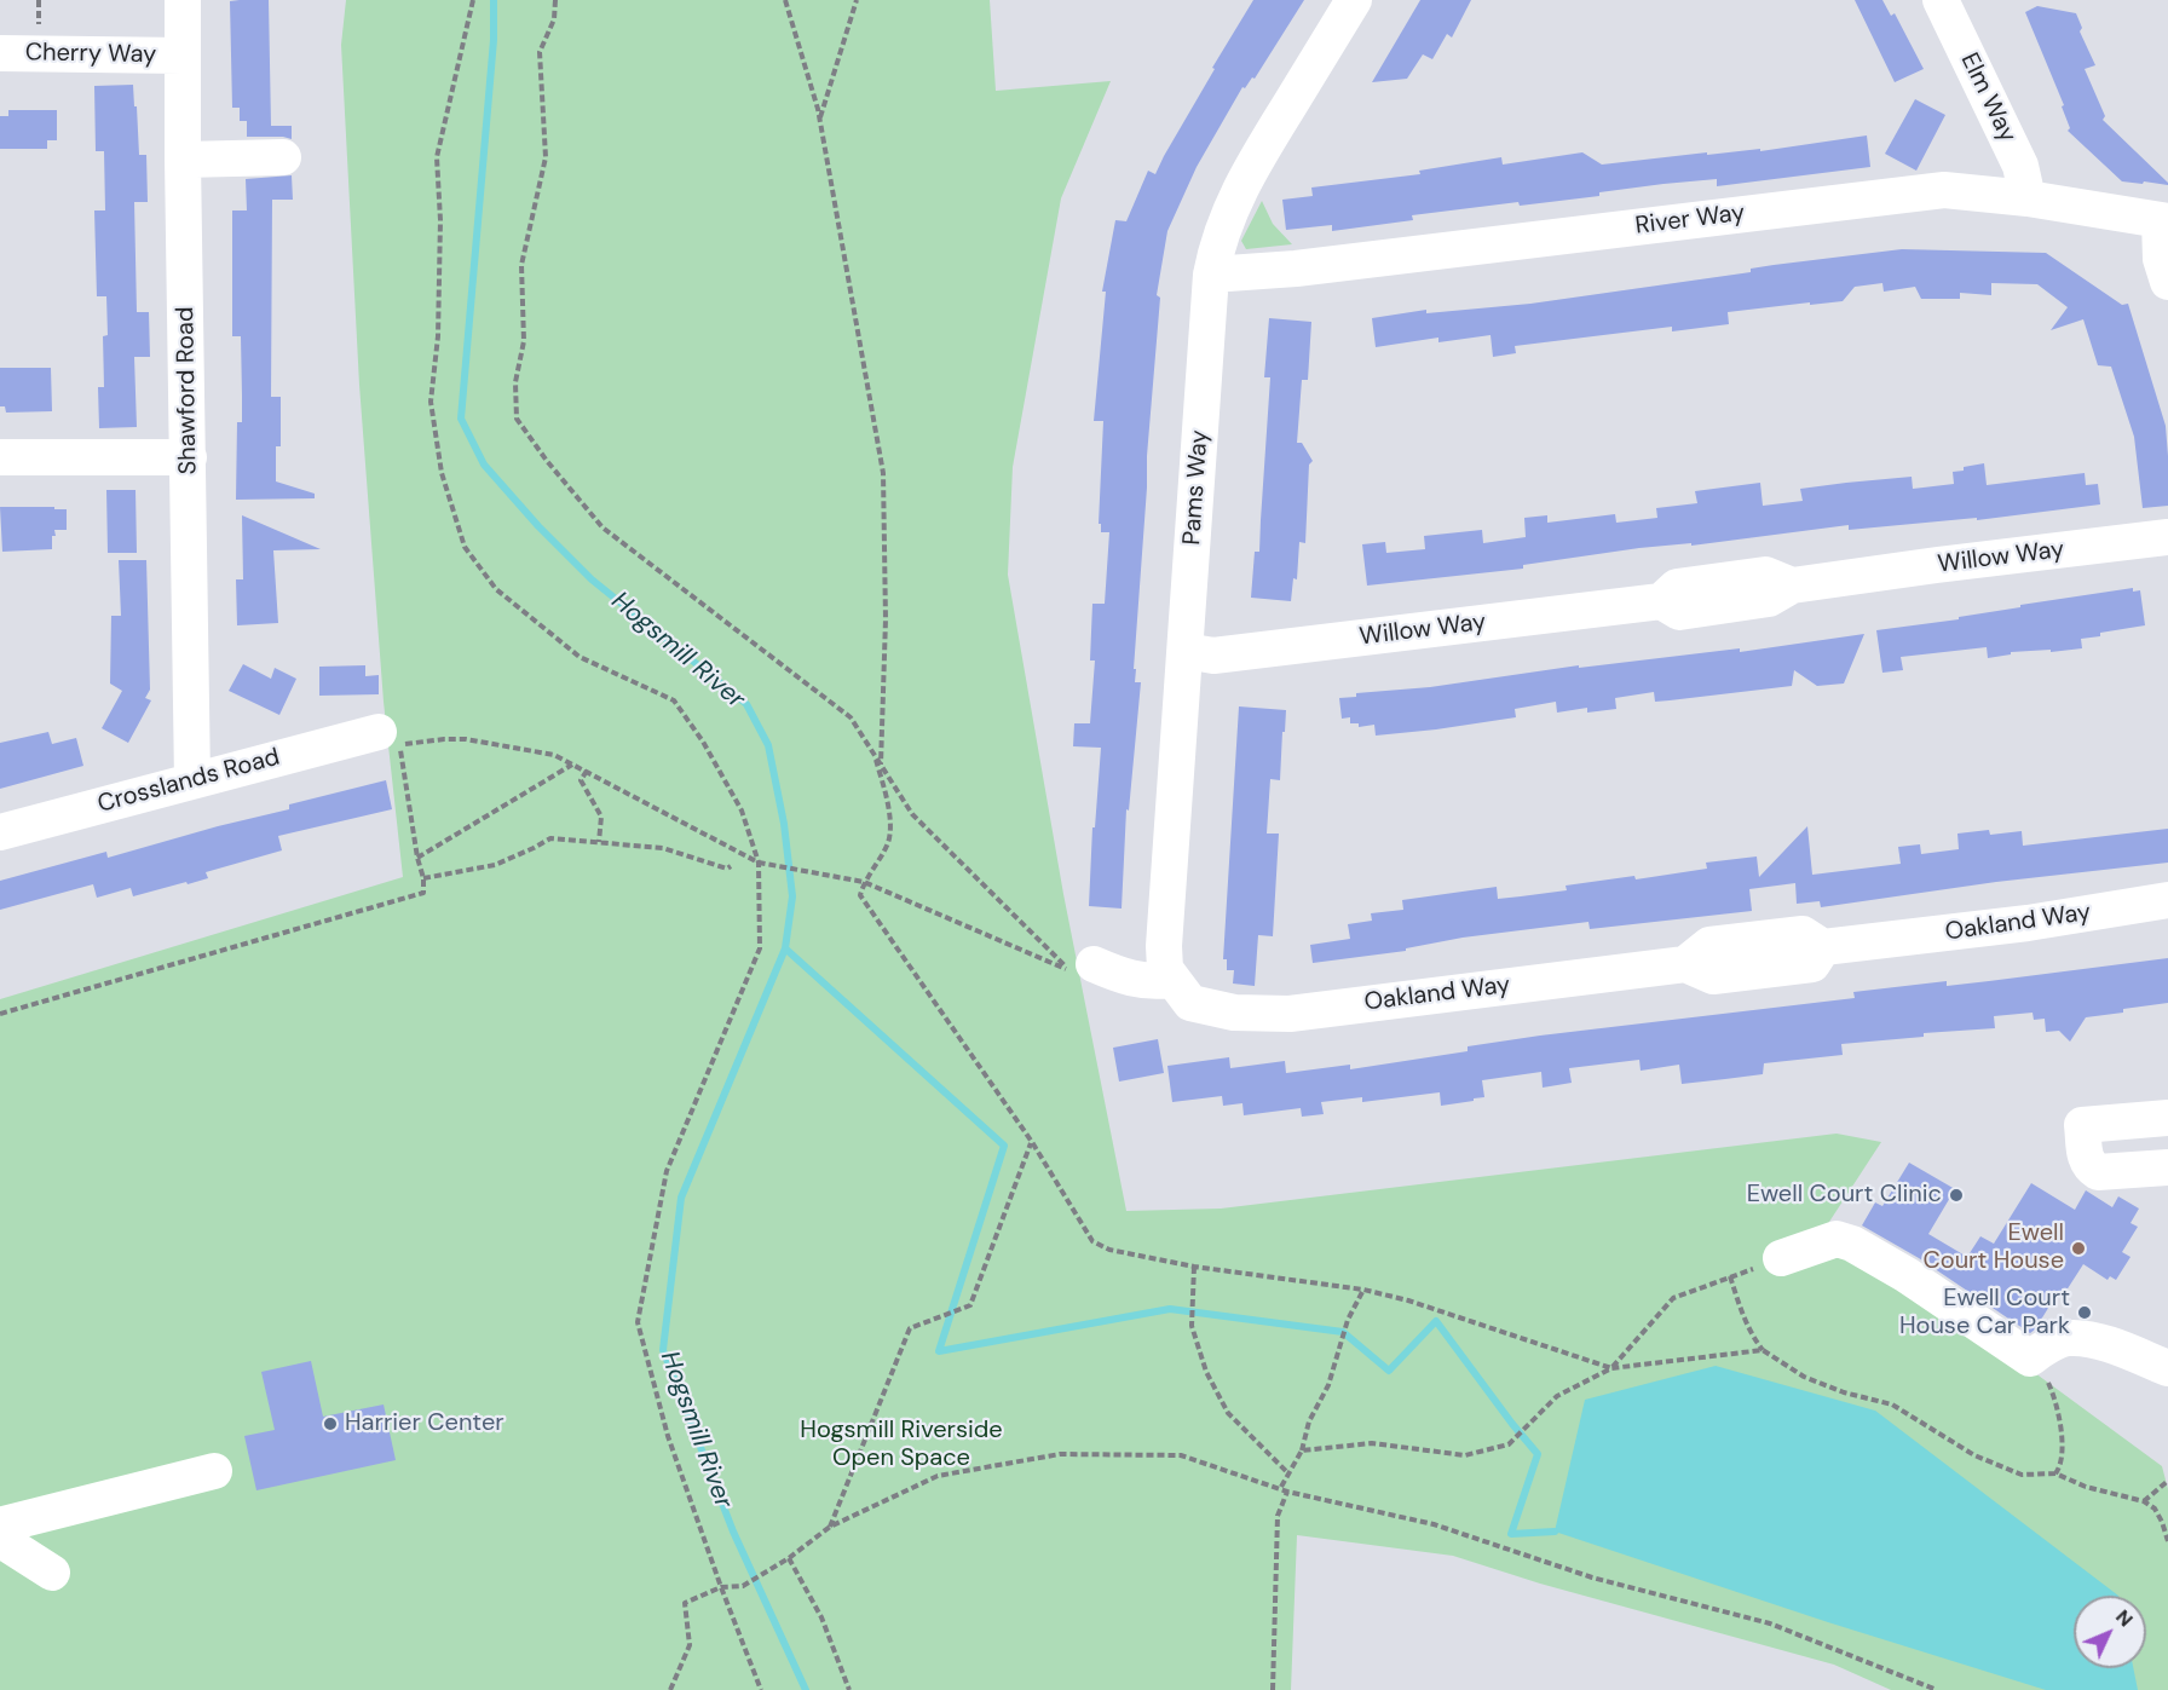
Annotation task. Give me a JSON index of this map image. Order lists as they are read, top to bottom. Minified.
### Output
{"streets":{"street":["Cherry Way","Elm Way","River Way","Shawford Road","Pams Way","Willow Way","Crosslands Road","Oakland Way"]},"crossings":[["Cherry Way","Shawford Road"],["Elm Way","River Way"],["River Way","Pams Way"],["Shawford Road","Crosslands Road"],["Pams Way","Willow Way"],["Pams Way","Oakland Way"]],"water":["Hogsmill River"],"parks":["Hogsmill Riverside Open Space"],"places":["Ewell Court Clinic","Ewell Court House","Ewell Court House Car Park","Harrier Center"],"north":"top right"}
